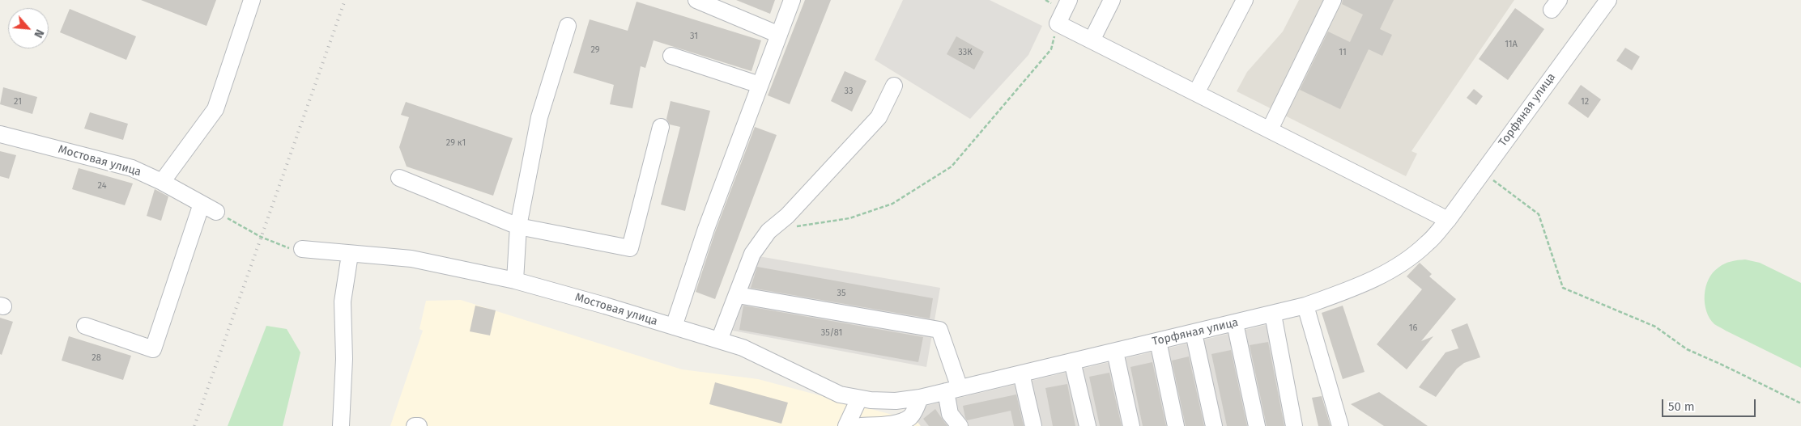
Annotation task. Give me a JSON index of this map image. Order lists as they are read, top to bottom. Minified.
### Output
{"streets":{"street":["Торфяная улица","Мостовая улица"]},"crossings":[["Торфяная улица","Мостовая улица"]],"house_numbers":["31","11А","29","33К","11","33","21","12","29 к1","24","35","16","35/81","28"],"scale_bar":"50 m","north":"bottom right"}
